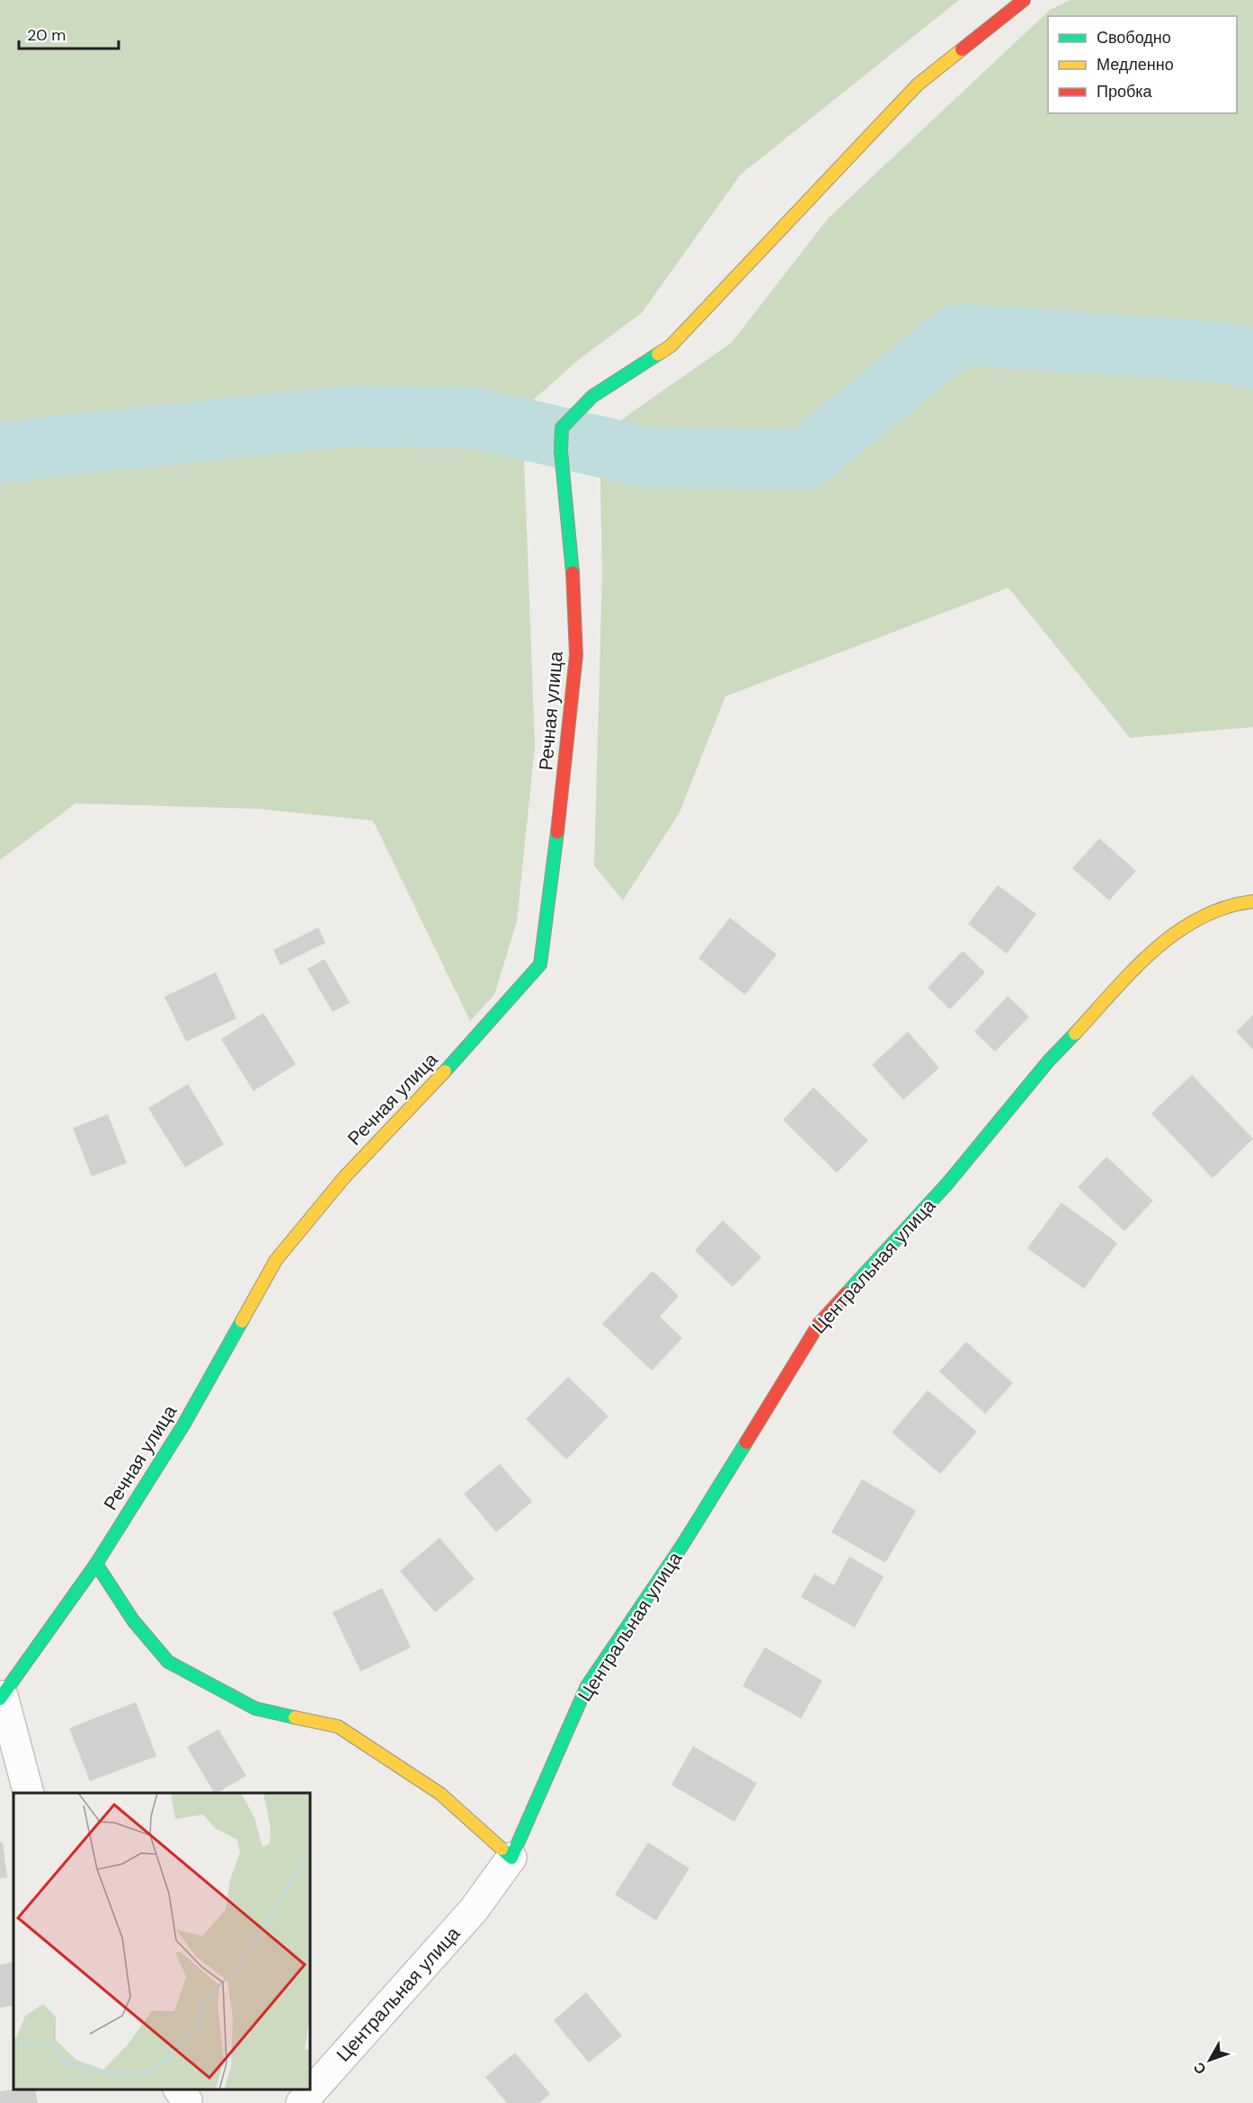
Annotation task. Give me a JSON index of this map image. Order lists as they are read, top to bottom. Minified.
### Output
{"streets":{"street":["Речная улица","Центральная улица"]},"legend":["Свободно","Медленно","Пробка"],"scale_bar":"20 m","north":"bottom left"}
